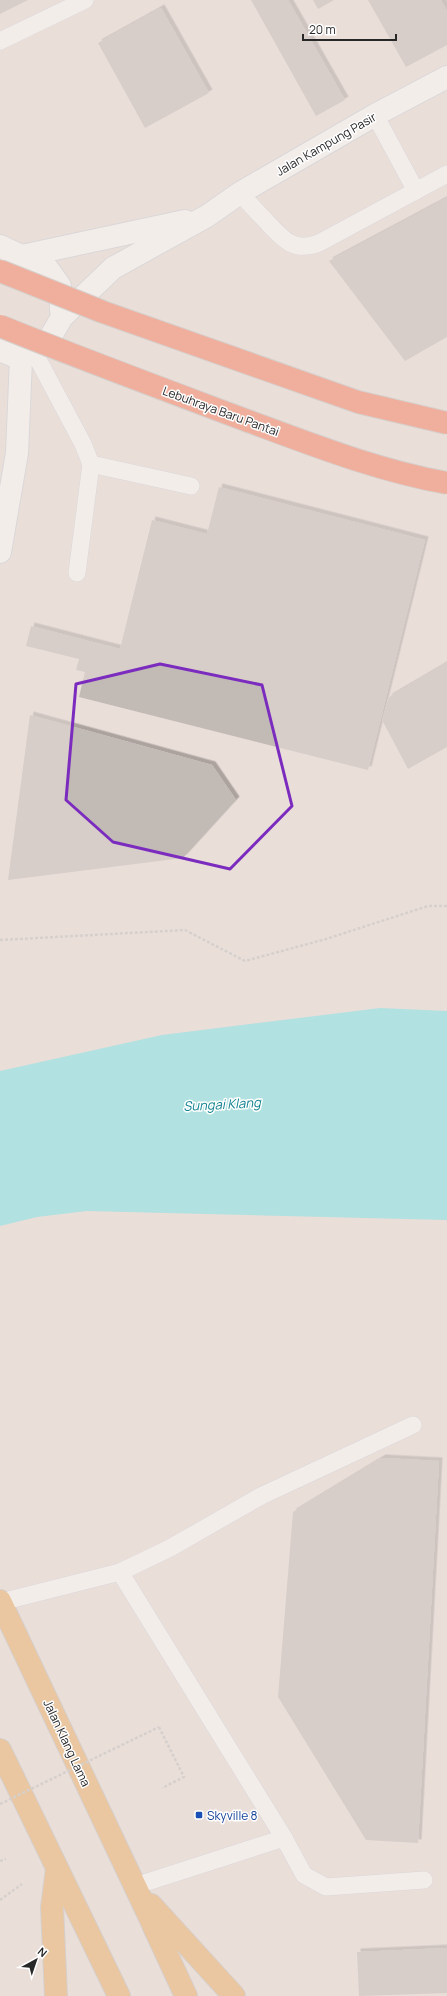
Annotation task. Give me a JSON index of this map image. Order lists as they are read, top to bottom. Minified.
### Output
{"streets":{"highway":["Lebuhraya Baru Pantai"],"main road":["Jalan Klang Lama"],"street":["Jalan Kampung Pasir"]},"water":["Sungai Klang"],"places":{"transit":["Skyville 8"]},"scale_bar":"20 m","north":"top right"}
